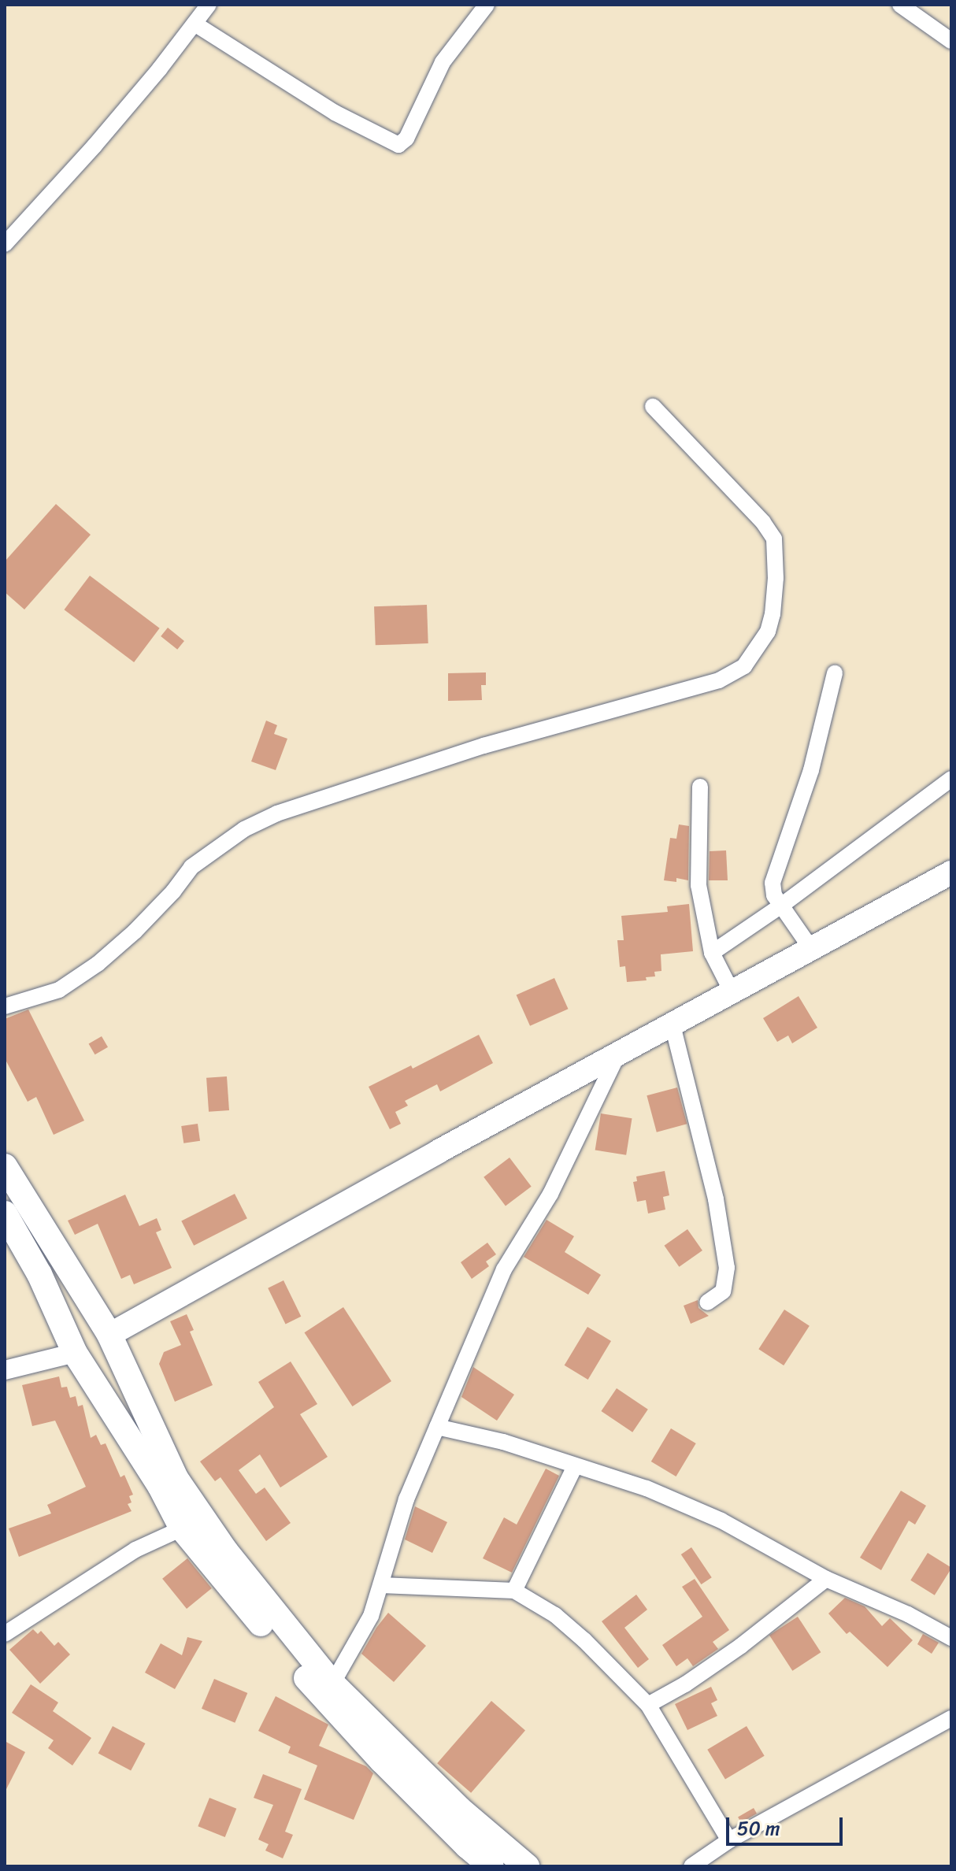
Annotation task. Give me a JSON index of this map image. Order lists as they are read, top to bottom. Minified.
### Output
{"scale_bar":"50 m"}
